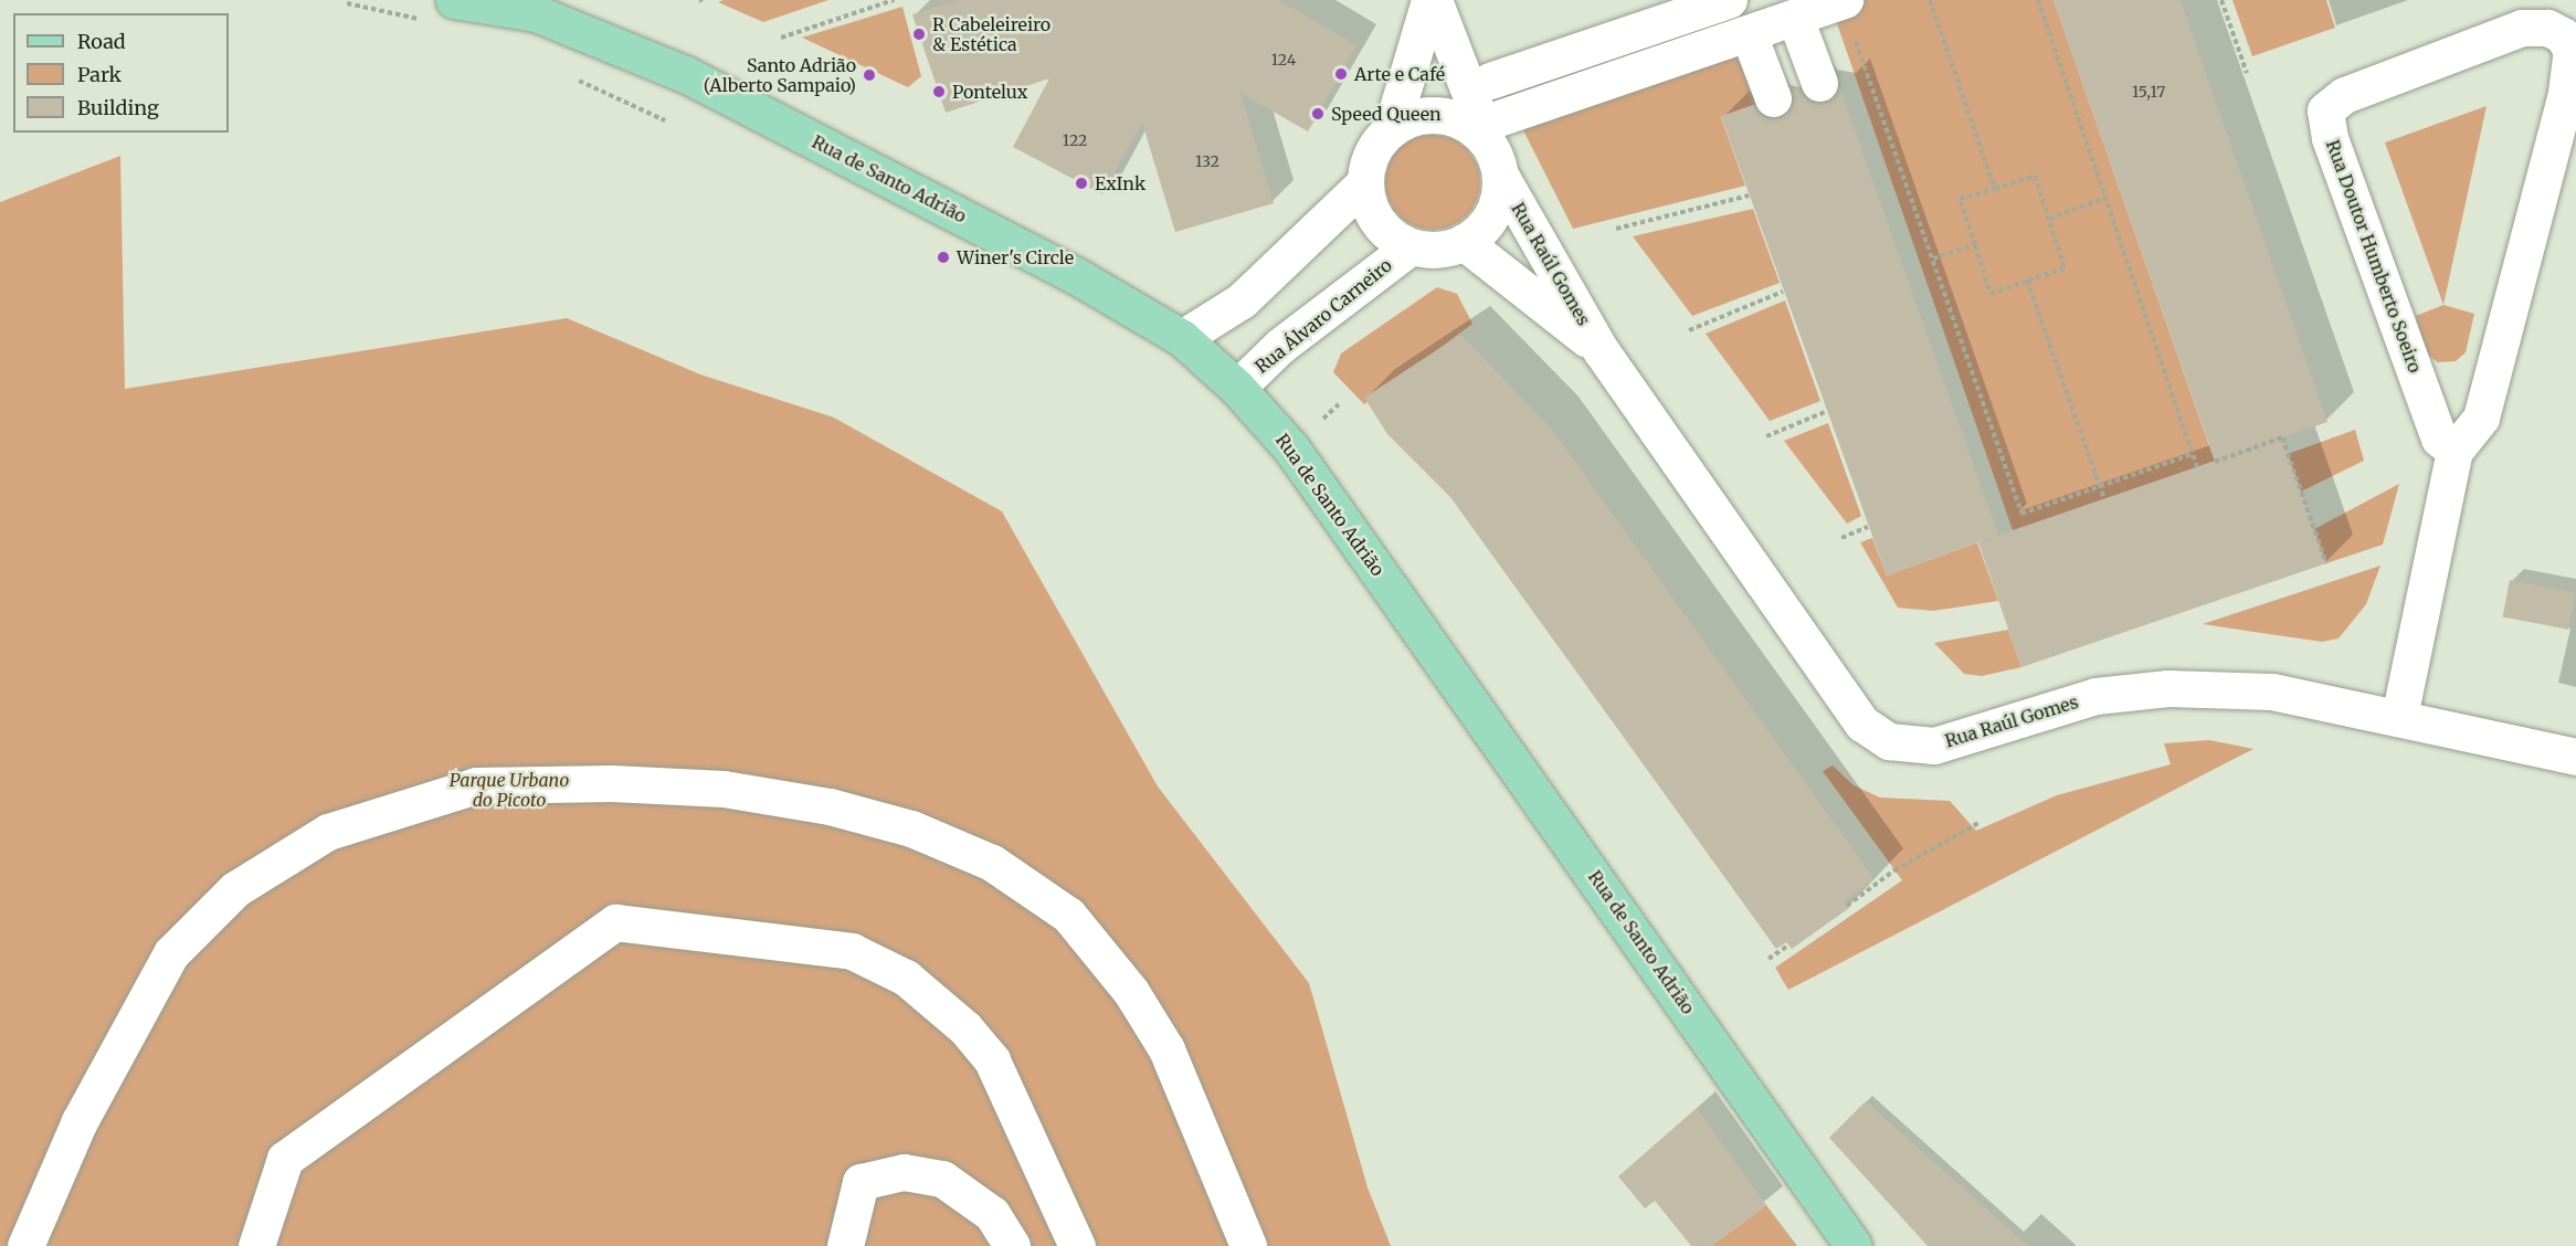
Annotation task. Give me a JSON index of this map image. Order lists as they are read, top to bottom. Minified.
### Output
{"streets":{"main road":["Rua de Santo Adrião"],"street":["Rua Doutor Humberto Soeiro","Rua Raúl Gomes","Rua Álvaro Carneiro"]},"crossings":[["Rua de Santo Adrião","Rua Álvaro Carneiro"],["Rua Doutor Humberto Soeiro","Rua Raúl Gomes"],["Rua Raúl Gomes","Rua Álvaro Carneiro"]],"parks":["Parque Urbano do Picoto"],"places":["R Cabeleireiro & Estética","Arte e Café","Santo Adrião (Alberto Sampaio)","Pontelux","Speed Queen","ExInk","Winer's Circle"],"house_numbers":["124","15,17","122","132"],"legend":["Road","Park","Building"]}
